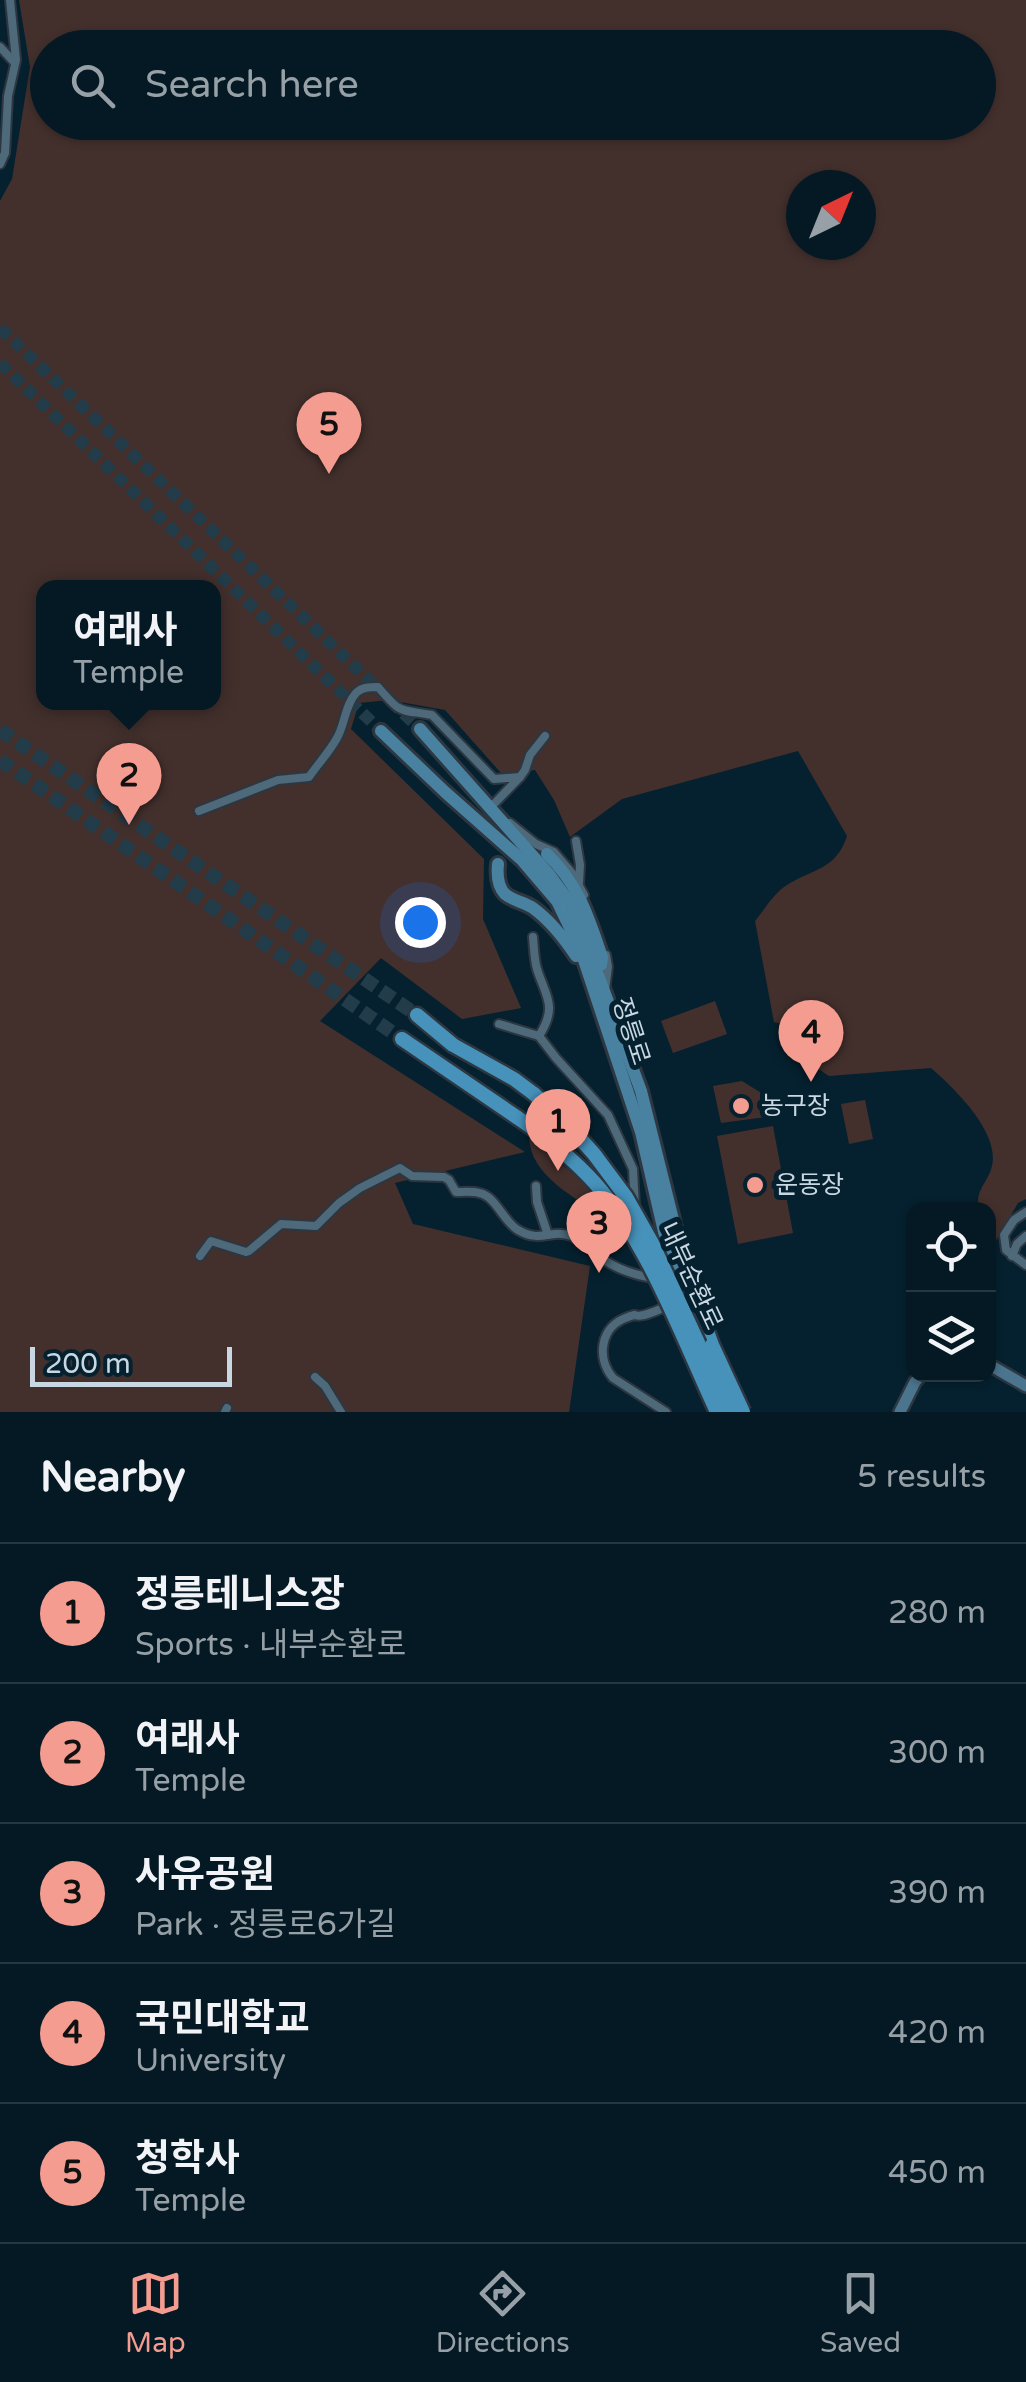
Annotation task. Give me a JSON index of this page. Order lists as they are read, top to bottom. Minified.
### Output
{"streets":{"highway":["내부순환로"],"main road":["정릉로"]},"places":["농구장","운동장"],"scale_bar":"200 m","north":"top right","page":{"search":"Search here","pins":["5","2","4","1","3"],"popup":["여래사","Temple"],"scale":"200 m","heading":["Nearby","5 results"],"list":[{"mark":"1","name":"정릉테니스장","note":"Sports · 내부순환로","value":"280 m"},{"mark":"2","name":"여래사","note":"Temple","value":"300 m"},{"mark":"3","name":"사유공원","note":"Park · 정릉로6가길","value":"390 m"},{"mark":"4","name":"국민대학교","note":"University","value":"420 m"},{"mark":"5","name":"청학사","note":"Temple","value":"450 m"}],"nav":["Map","Directions","Saved"]}}
